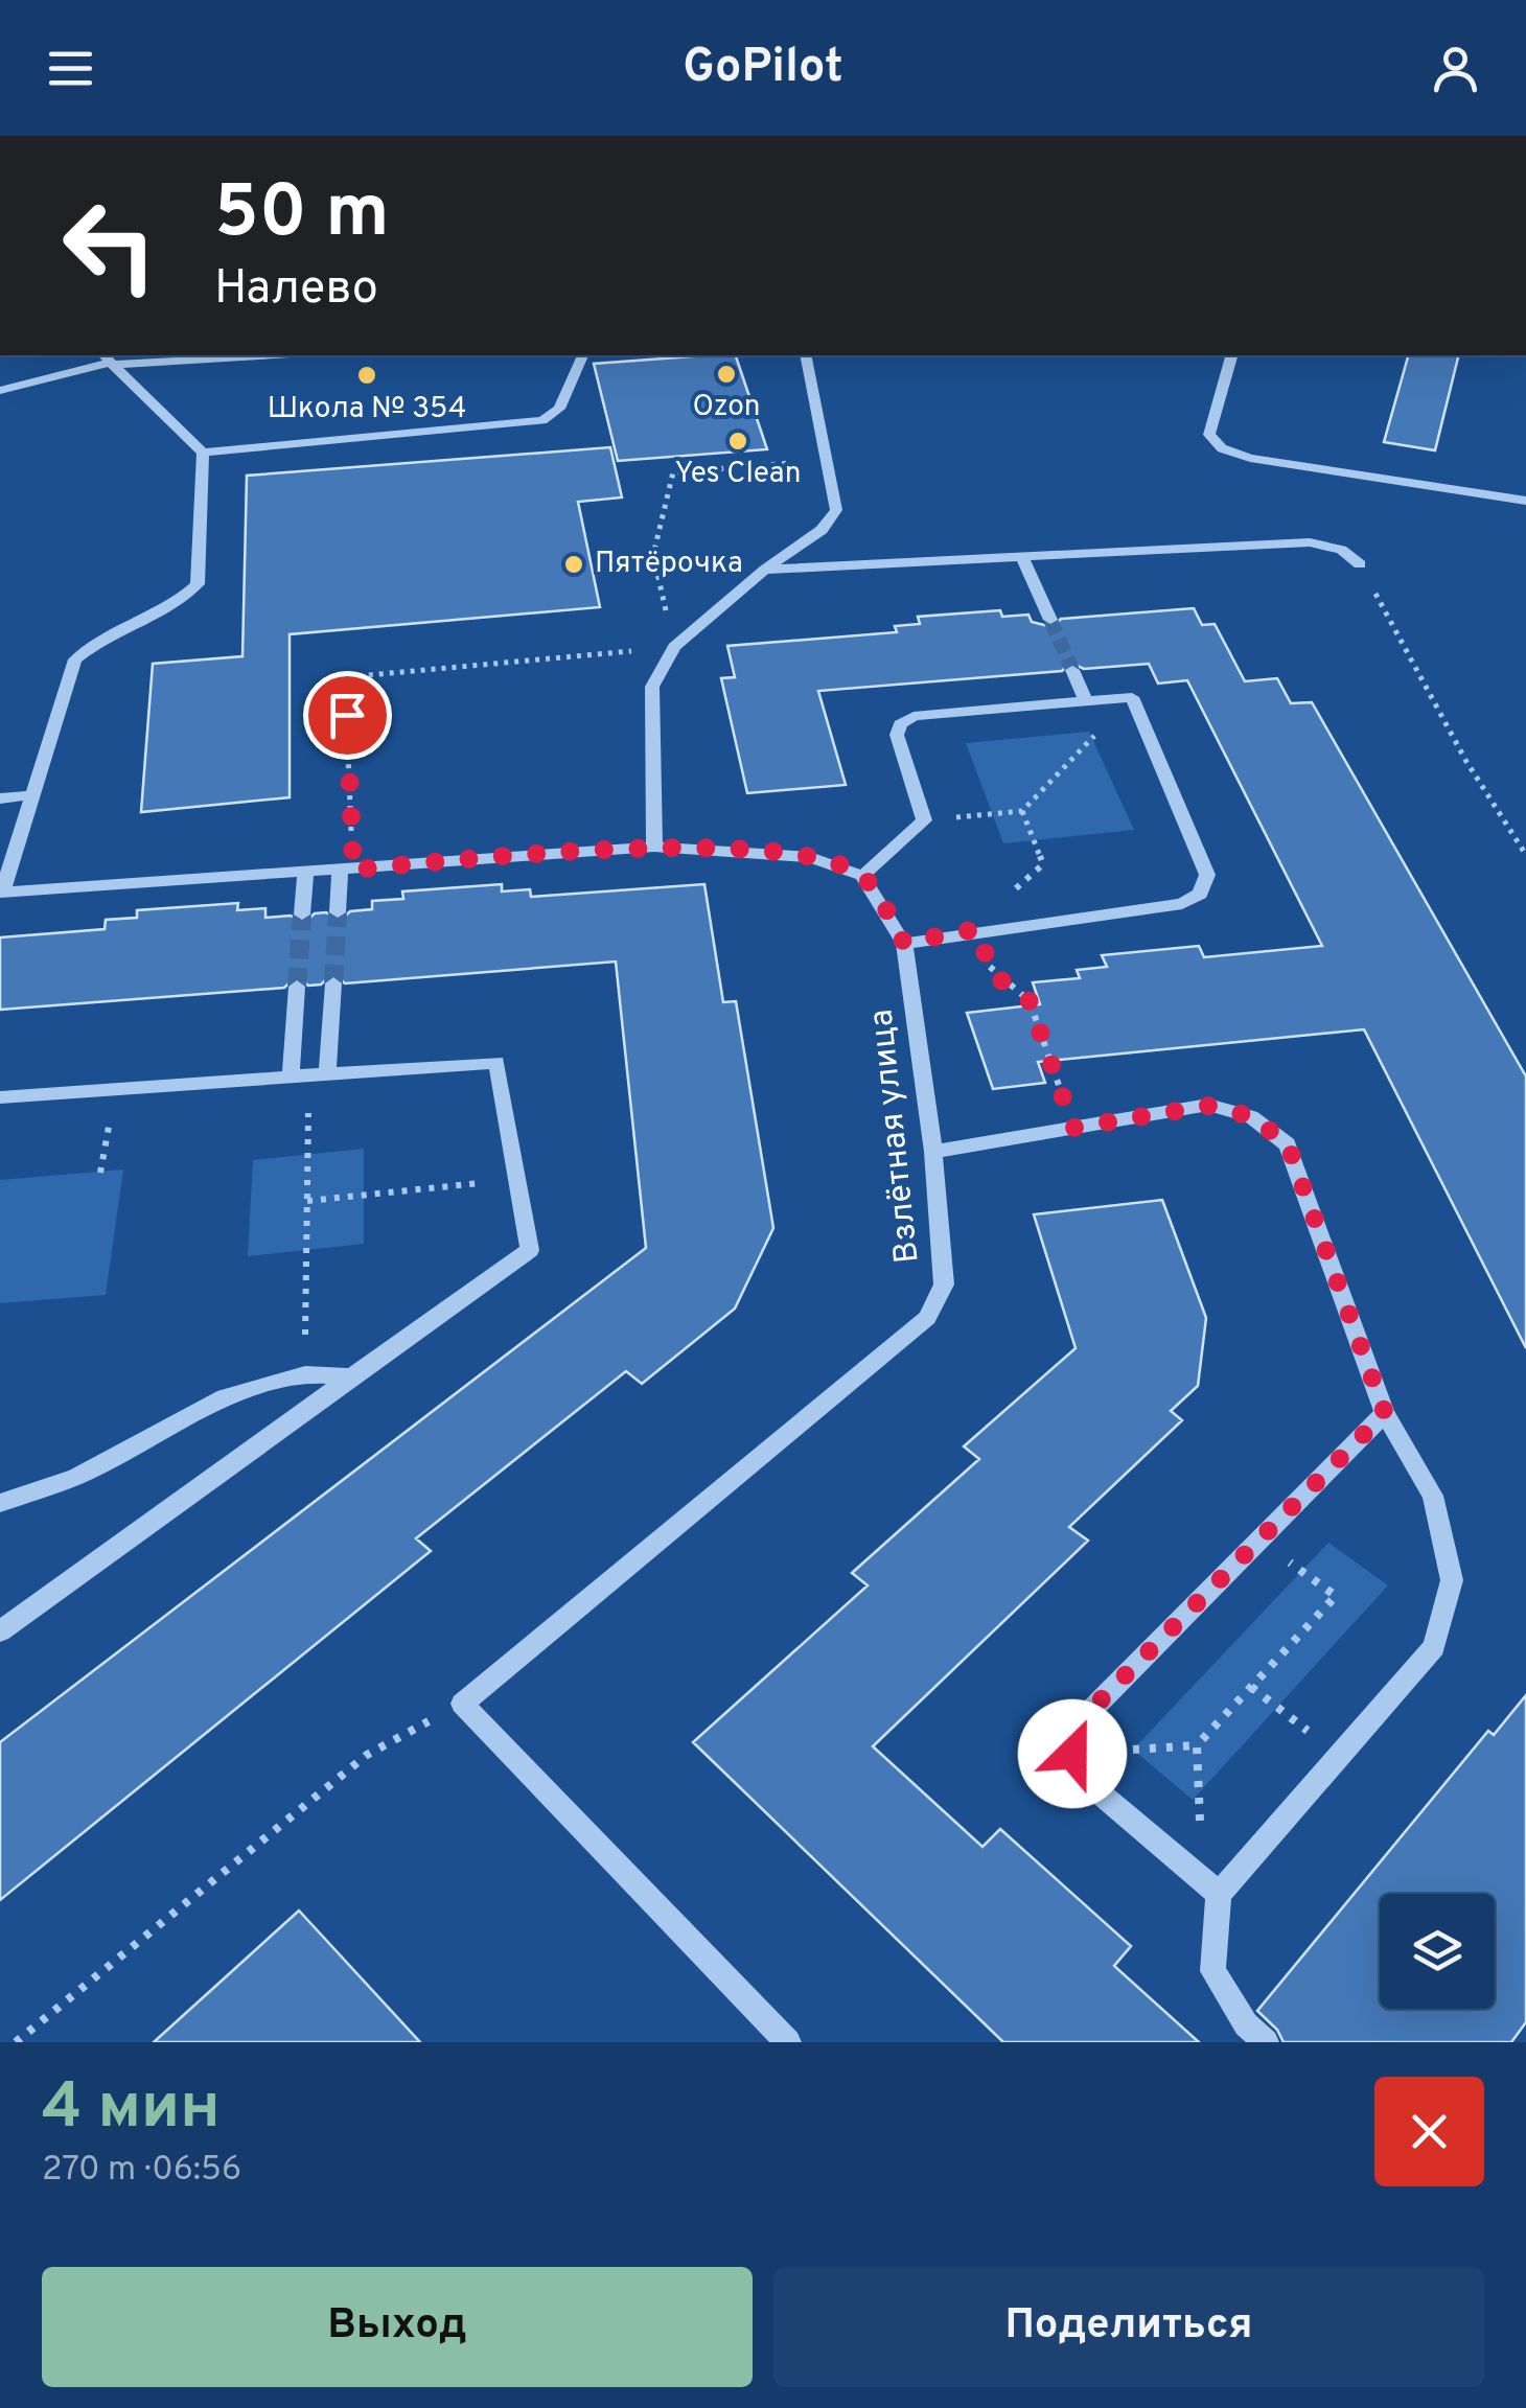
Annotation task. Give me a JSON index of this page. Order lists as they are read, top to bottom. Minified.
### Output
{"streets":{"street":["Взлётная улица"]},"places":["Ozon","Школа № 354","Yes Clean","Пятёрочка"],"page":{"header":"GoPilot","turn":["50 m","Налево"],"heading":["4 мин","270 m · 06:56"],"buttons":["Выход","Поделиться"]}}
